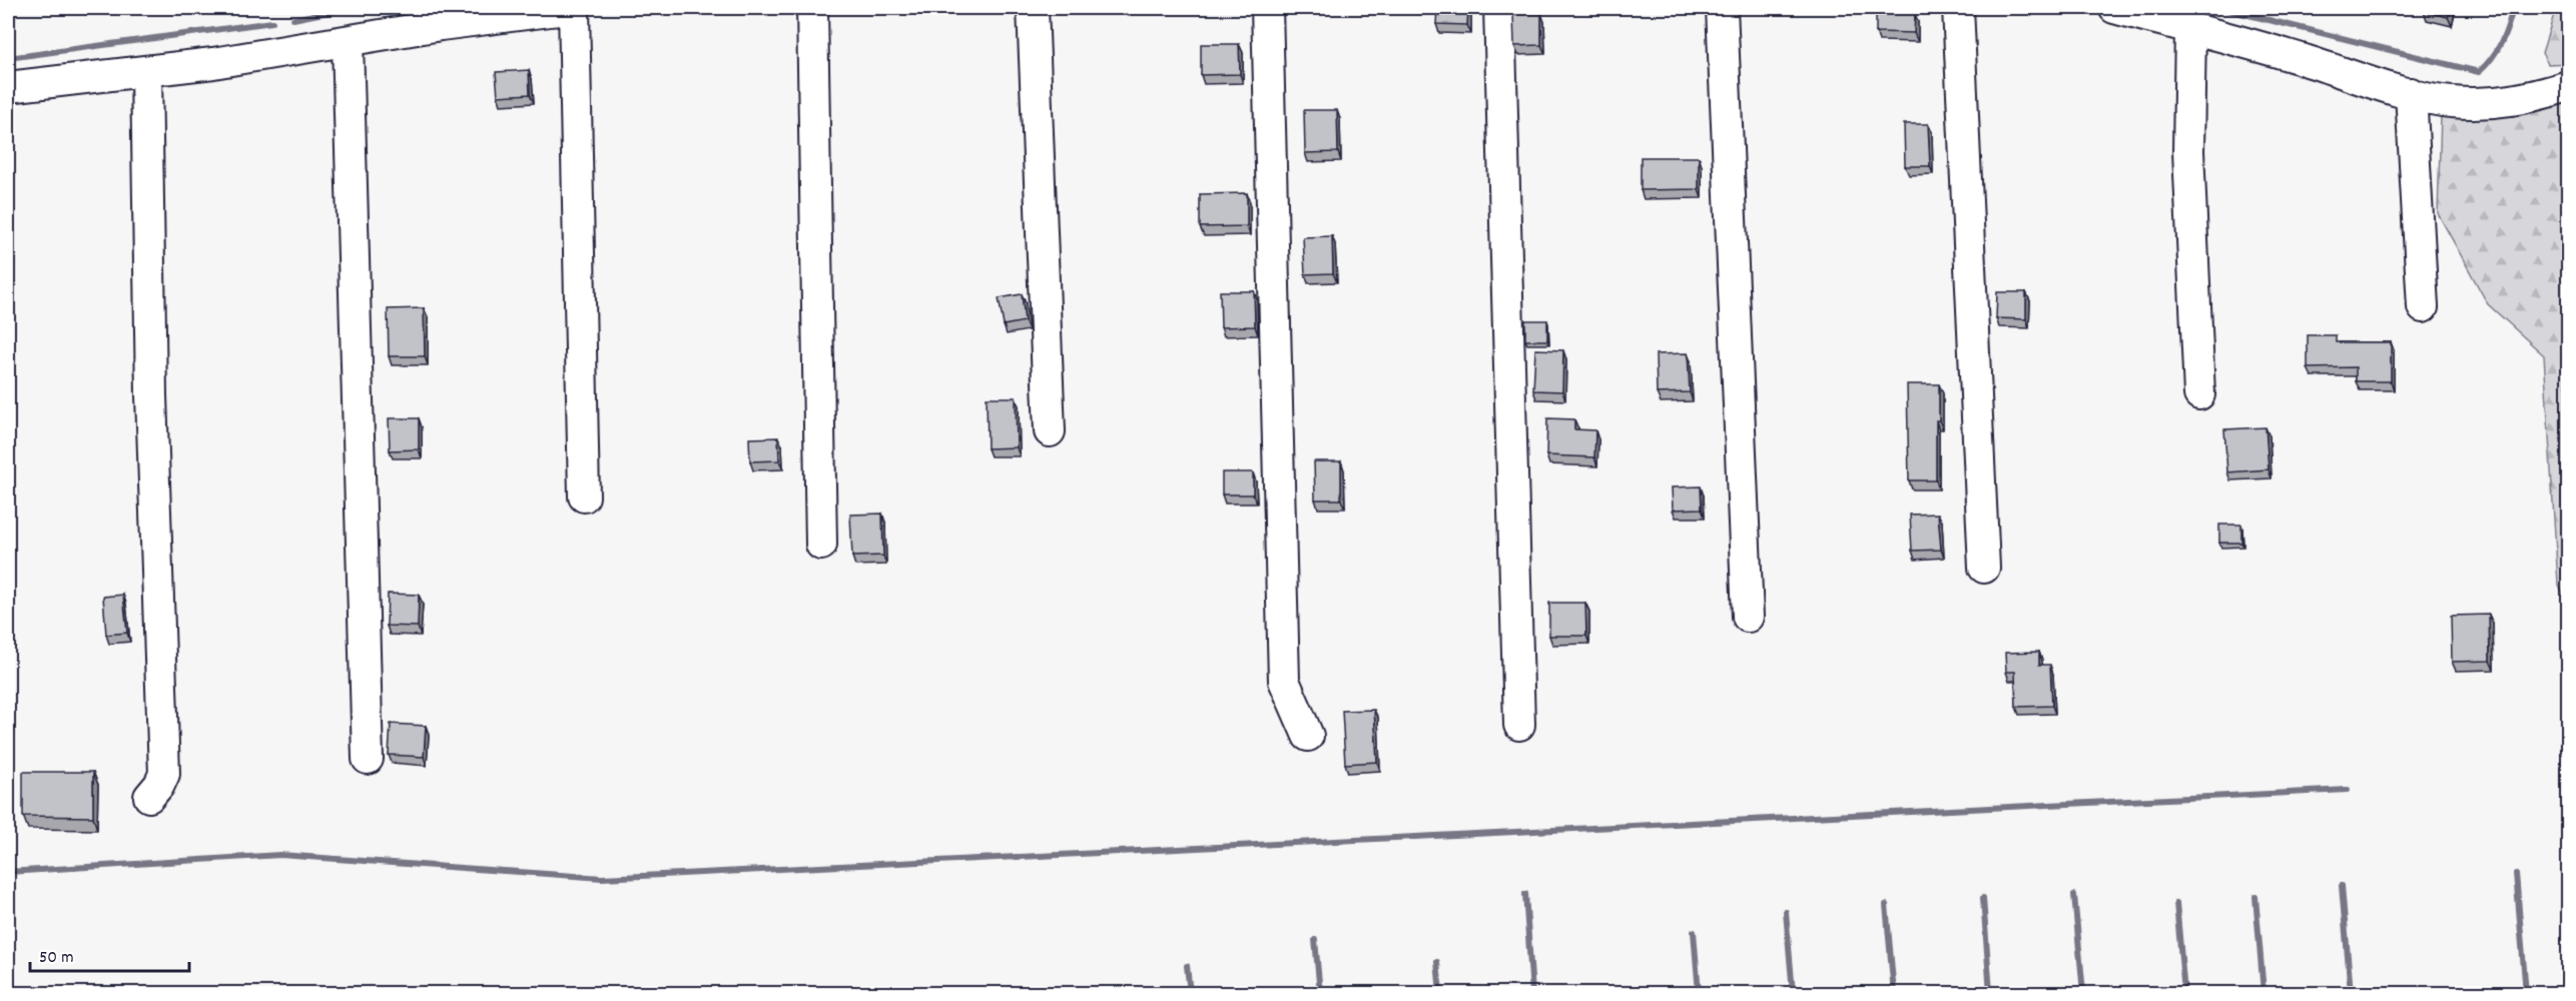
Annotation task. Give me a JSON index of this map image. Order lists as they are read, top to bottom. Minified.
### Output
{"scale_bar":"50 m"}
